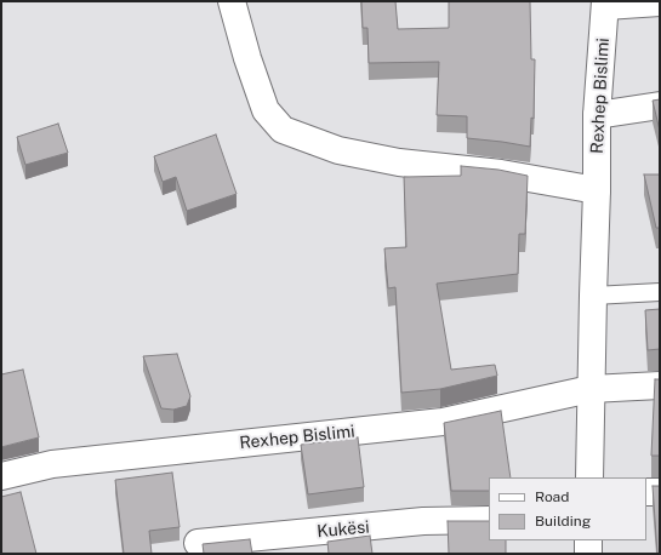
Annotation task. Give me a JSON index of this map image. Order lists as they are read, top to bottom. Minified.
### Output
{"streets":{"street":["Rexhep Bislimi","Kukësi"]},"legend":["Road","Building"]}
